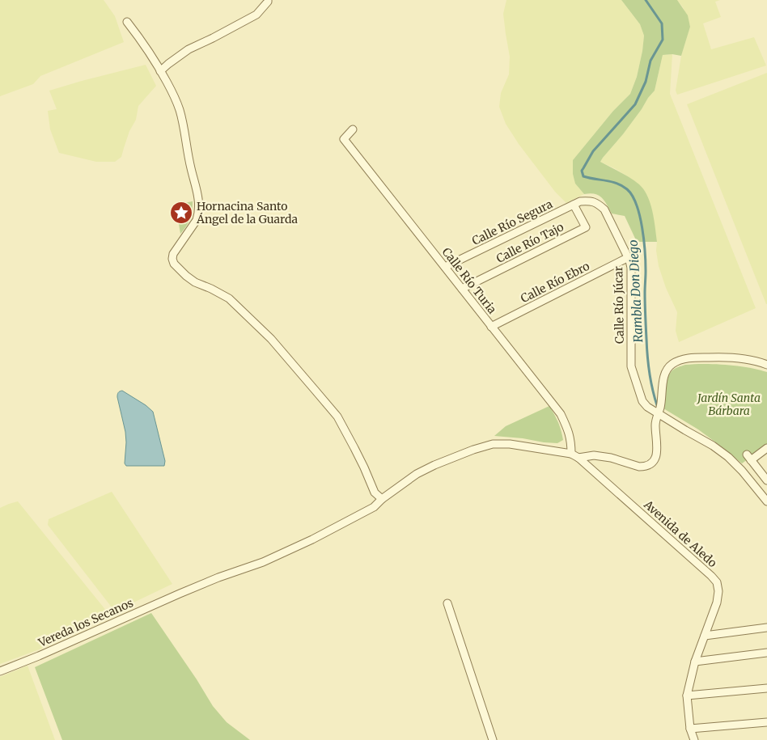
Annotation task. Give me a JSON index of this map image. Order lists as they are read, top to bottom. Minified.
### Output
{"streets":{"street":["Calle Río Segura","Calle Río Tajo","Calle Río Turia","Calle Río Ebro","Calle Río Júcar","Avenida de Aledo","Vereda los Secanos"]},"crossings":[["Calle Río Segura","Calle Río Tajo"],["Calle Río Segura","Calle Río Turia"],["Calle Río Segura","Calle Río Júcar"],["Calle Río Tajo","Calle Río Turia"],["Calle Río Turia","Calle Río Ebro"],["Calle Río Turia","Avenida de Aledo"],["Calle Río Turia","Vereda los Secanos"],["Calle Río Ebro","Calle Río Júcar"],["Avenida de Aledo","Vereda los Secanos"]],"water":["Rambla Don Diego"],"parks":["Jardín Santa Bárbara"],"places":{"place":["Hornacina Santo Ángel de la Guarda"]}}
